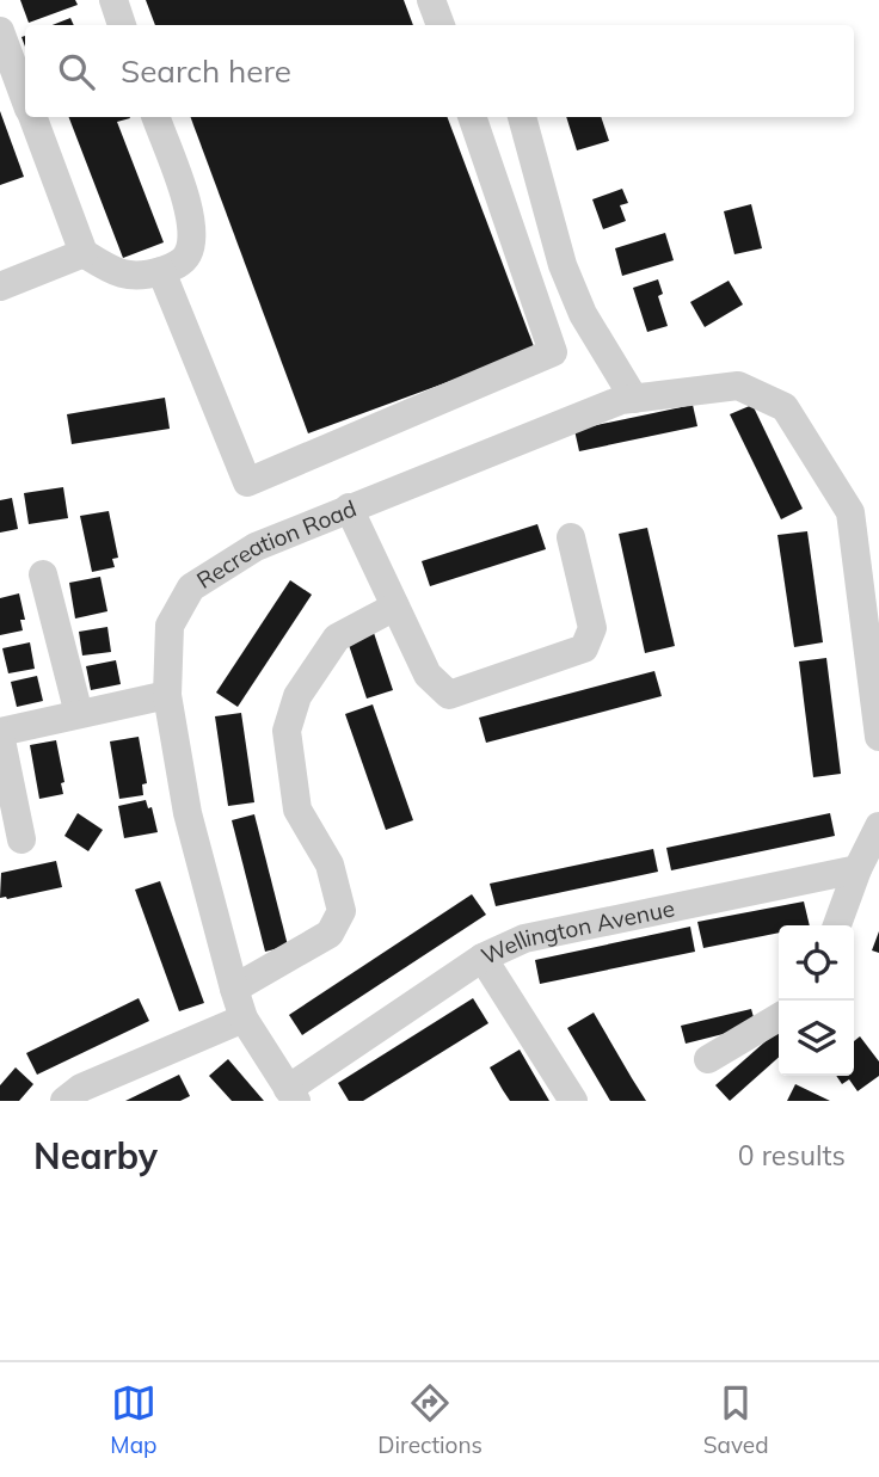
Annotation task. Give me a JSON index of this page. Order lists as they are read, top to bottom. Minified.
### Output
{"streets":{"street":["Recreation Road","Wellington Avenue"]},"crossings":[["Recreation Road","Wellington Avenue"]],"page":{"search":"Search here","heading":["Nearby","0 results"],"nav":["Map","Directions","Saved"]}}
